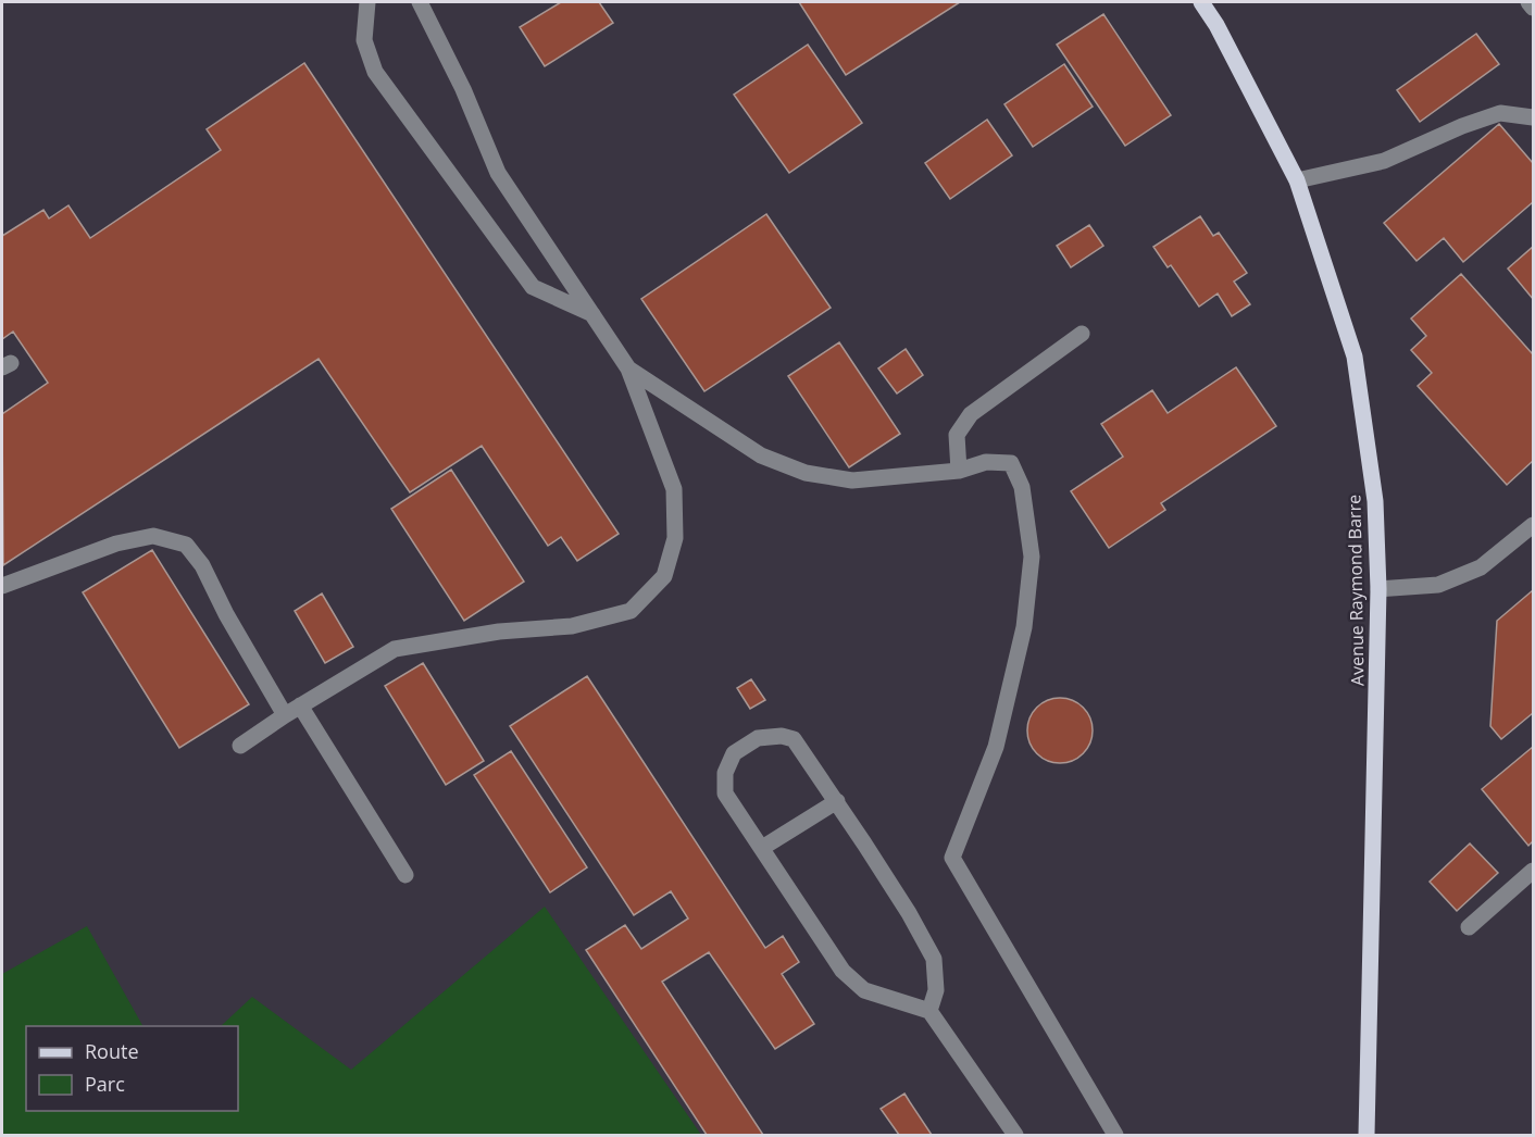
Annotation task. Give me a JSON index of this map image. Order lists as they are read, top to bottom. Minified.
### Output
{"streets":{"main road":["Avenue Raymond Barre"]},"legend":["Route","Parc"]}
